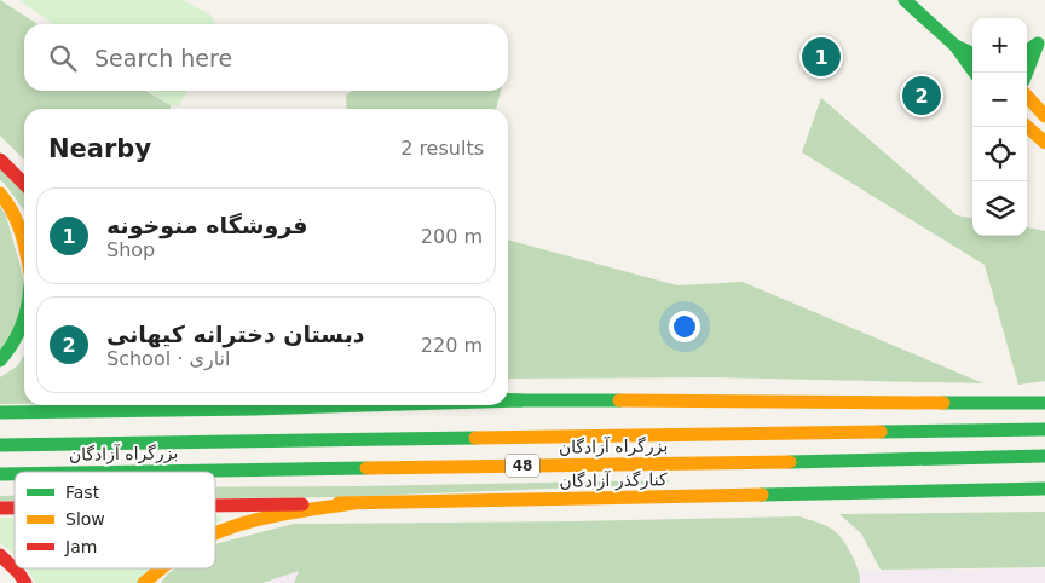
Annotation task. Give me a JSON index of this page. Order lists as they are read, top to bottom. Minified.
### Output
{"streets":{"main road":["بزرگراه آزادگان","48","کنارگذر آزادگان"]},"legend":["Fast","Slow","Jam"],"page":{"map_buttons":["+","−"],"search":"Search here","pins":["1","2"],"heading":["Nearby","2 results"],"list":[{"mark":"1","name":"فروشگاه منوخونه","note":"Shop","value":"200 m"},{"mark":"2","name":"دبستان دخترانه کیهانی","note":"School · اناری","value":"220 m"}]}}
